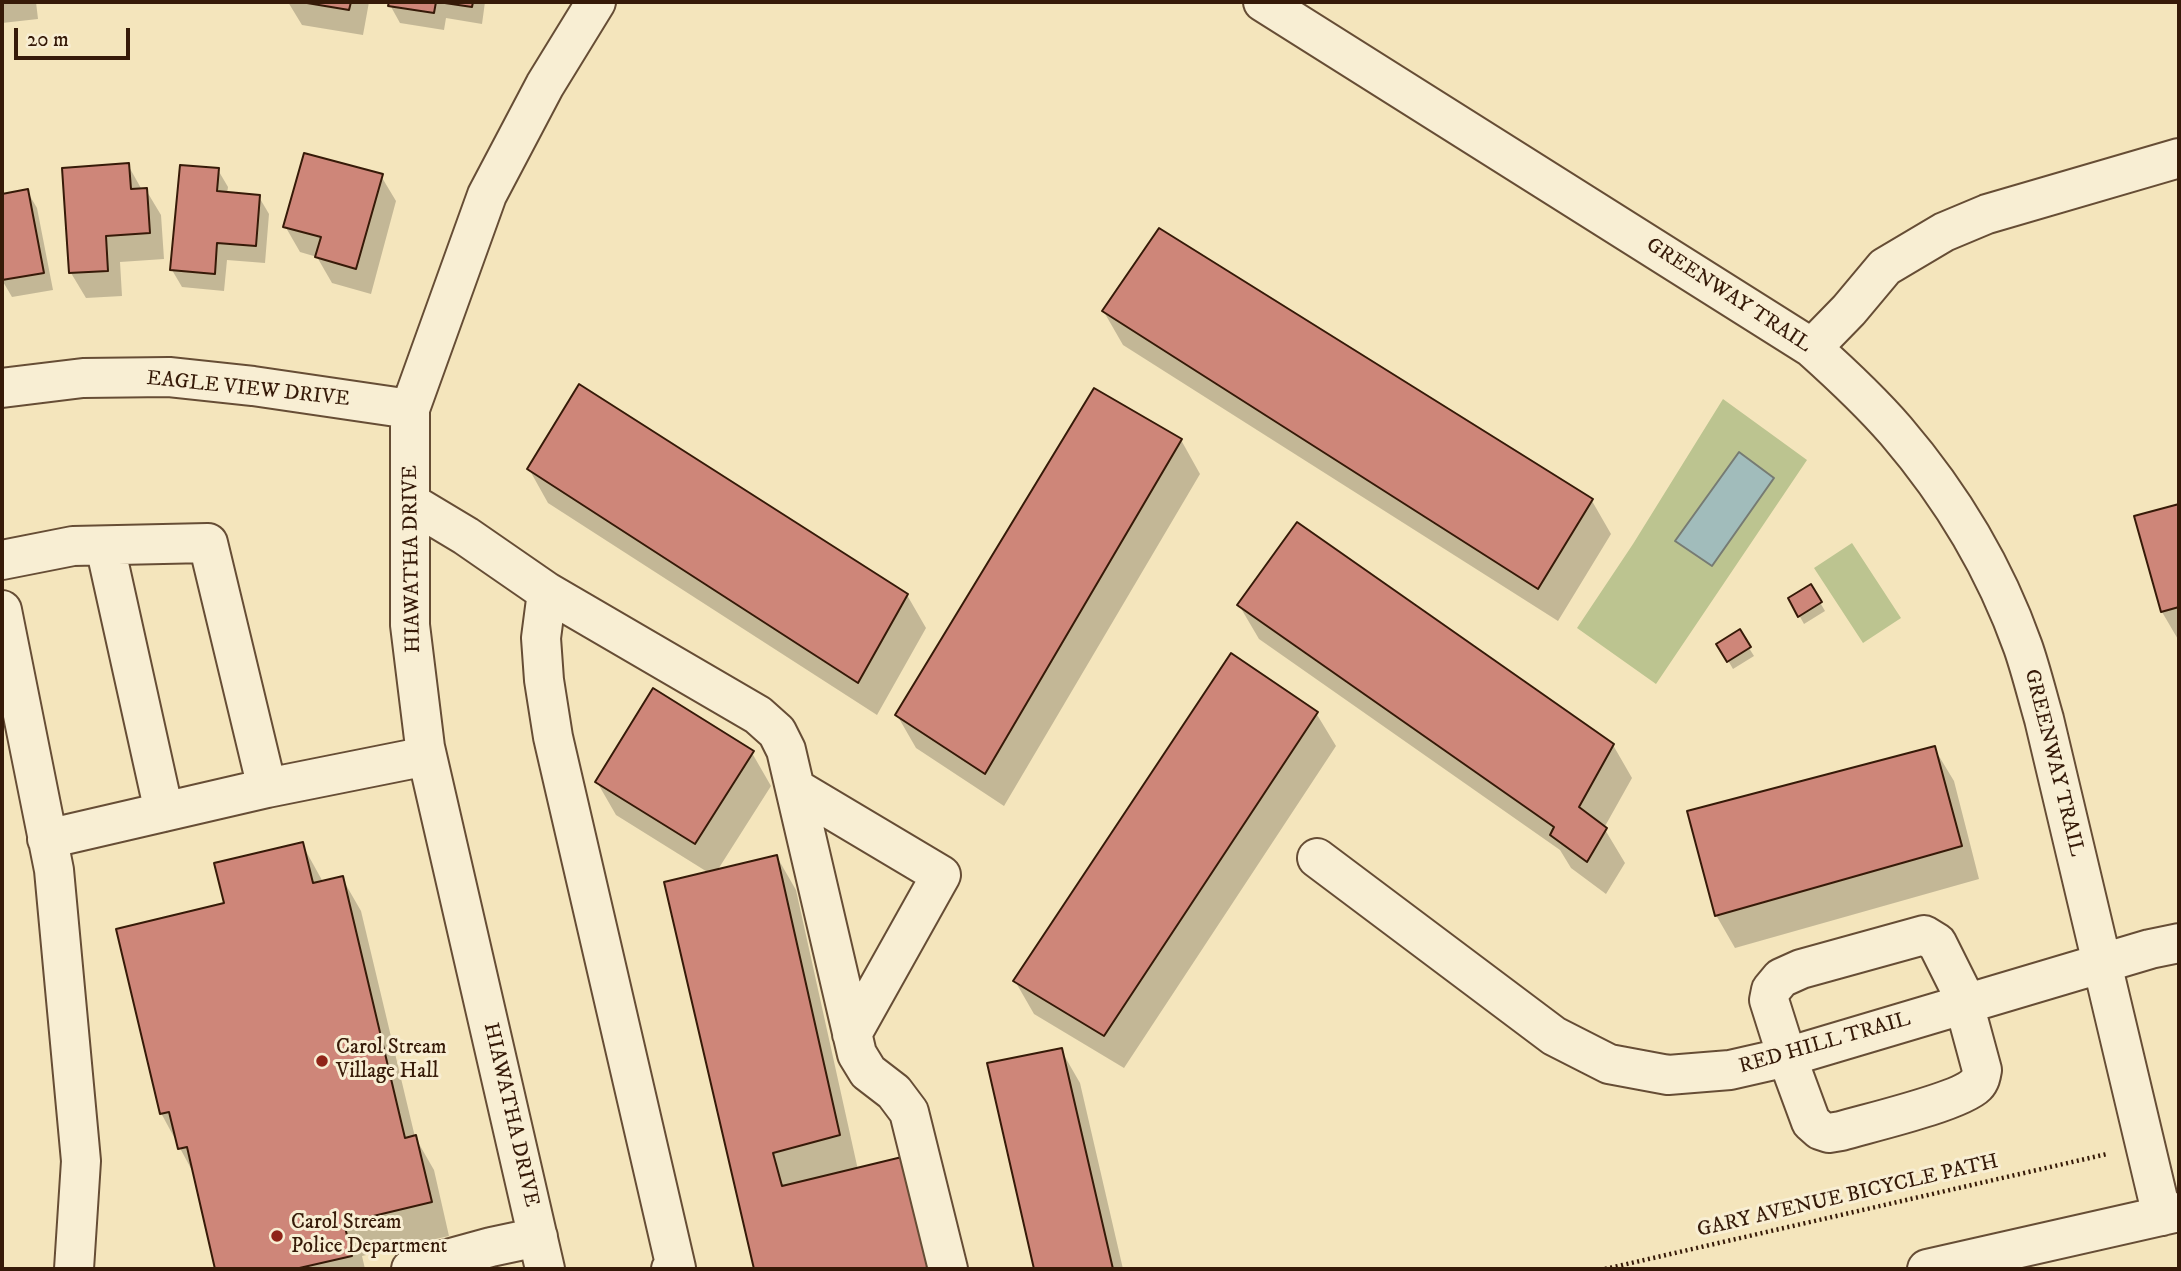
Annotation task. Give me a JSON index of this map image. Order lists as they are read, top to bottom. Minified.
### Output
{"streets":{"street":["GREENWAY TRAIL","EAGLE VIEW DRIVE","HIAWATHA DRIVE","RED HILL TRAIL"],"path":["GARY AVENUE BICYCLE PATH"]},"crossings":[["GREENWAY TRAIL","RED HILL TRAIL"],["EAGLE VIEW DRIVE","HIAWATHA DRIVE"]],"places":["Carol Stream Village Hall","Carol Stream Police Department"],"scale_bar":"20 m"}
